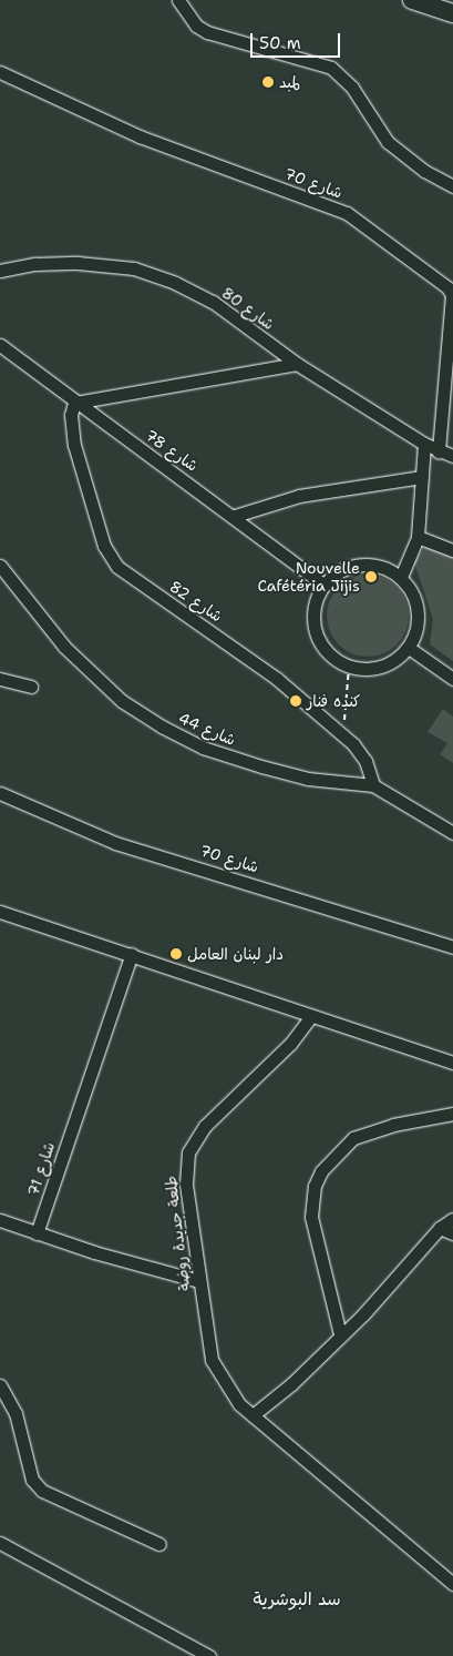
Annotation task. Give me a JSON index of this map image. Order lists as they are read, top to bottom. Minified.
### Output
{"streets":{"street":["شارع 70","شارع 80","شارع 78","شارع 82","شارع 44","شارع 71","طلعة جديدة روضة"]},"crossings":[["شارع 70","شارع 80"],["شارع 78","شارع 82"],["شارع 82","شارع 44"]],"districts":["سد البوشرية"],"places":["لمبد","Nouvelle Cafétéria Jijis","كنده فنار","دار لبنان العامل"],"scale_bar":"50 m"}
